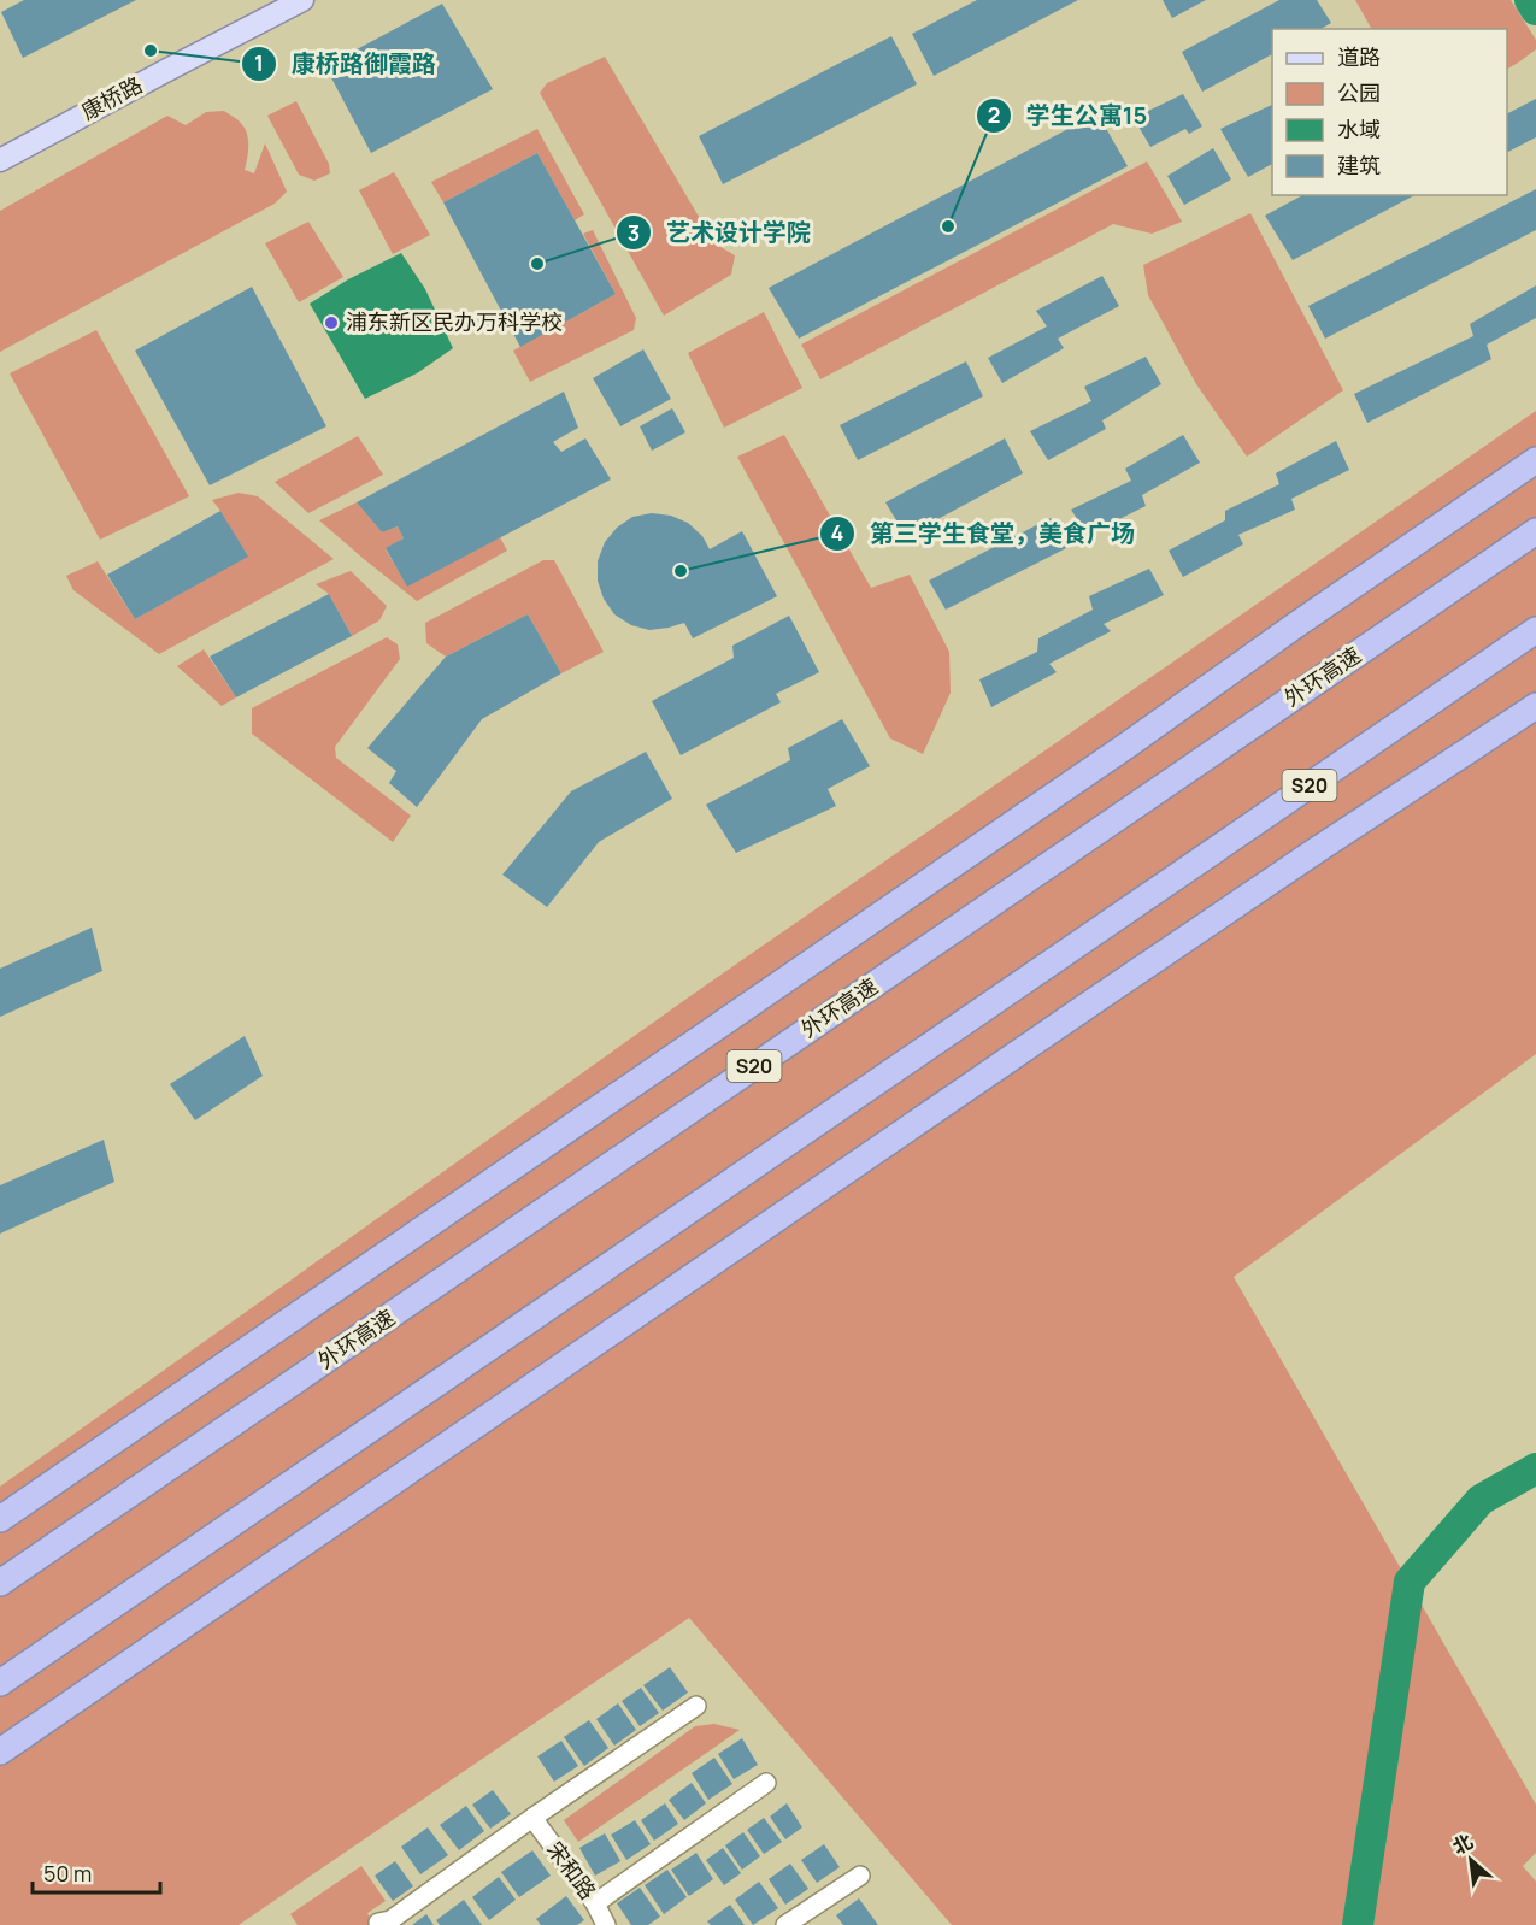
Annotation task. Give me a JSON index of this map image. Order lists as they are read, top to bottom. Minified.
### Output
{"streets":{"highway":["外环高速","S20"],"main road":["康桥路"],"street":["宋和路"]},"places":["康桥路御霞路","学生公寓15","艺术设计学院","浦东新区民办万科学校","第三学生食堂，美食广场"],"legend":["道路","公园","水域","建筑"],"scale_bar":"50 m","north":"top left"}
